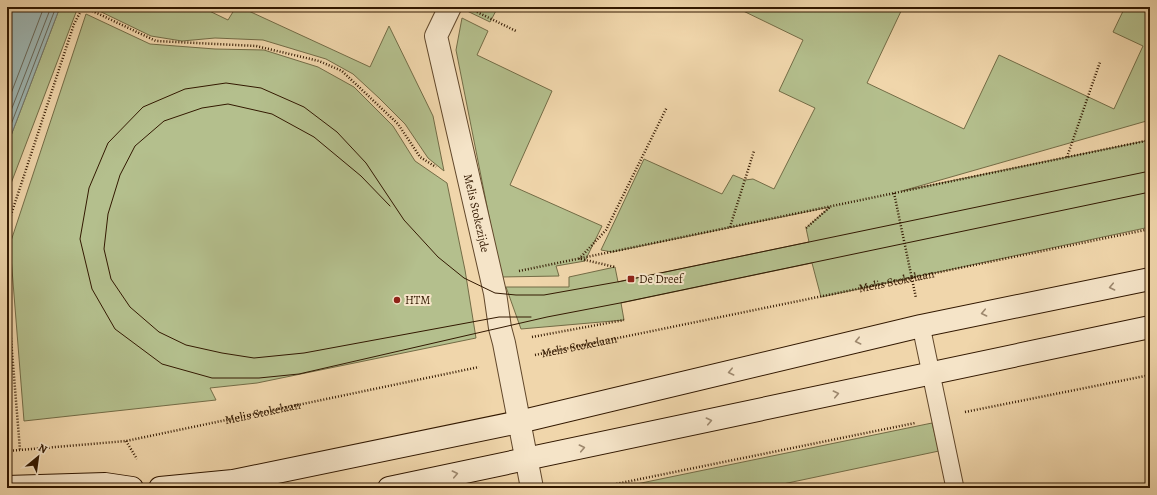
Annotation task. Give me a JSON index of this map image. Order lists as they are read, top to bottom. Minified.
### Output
{"streets":{"street":["Melis Stokezijde"],"path":["Melis Stokelaan"]},"crossings":[["Melis Stokezijde","Melis Stokelaan"]],"places":{"transit":["De Dreef"],"other":["HTM"]},"north":"top right"}
